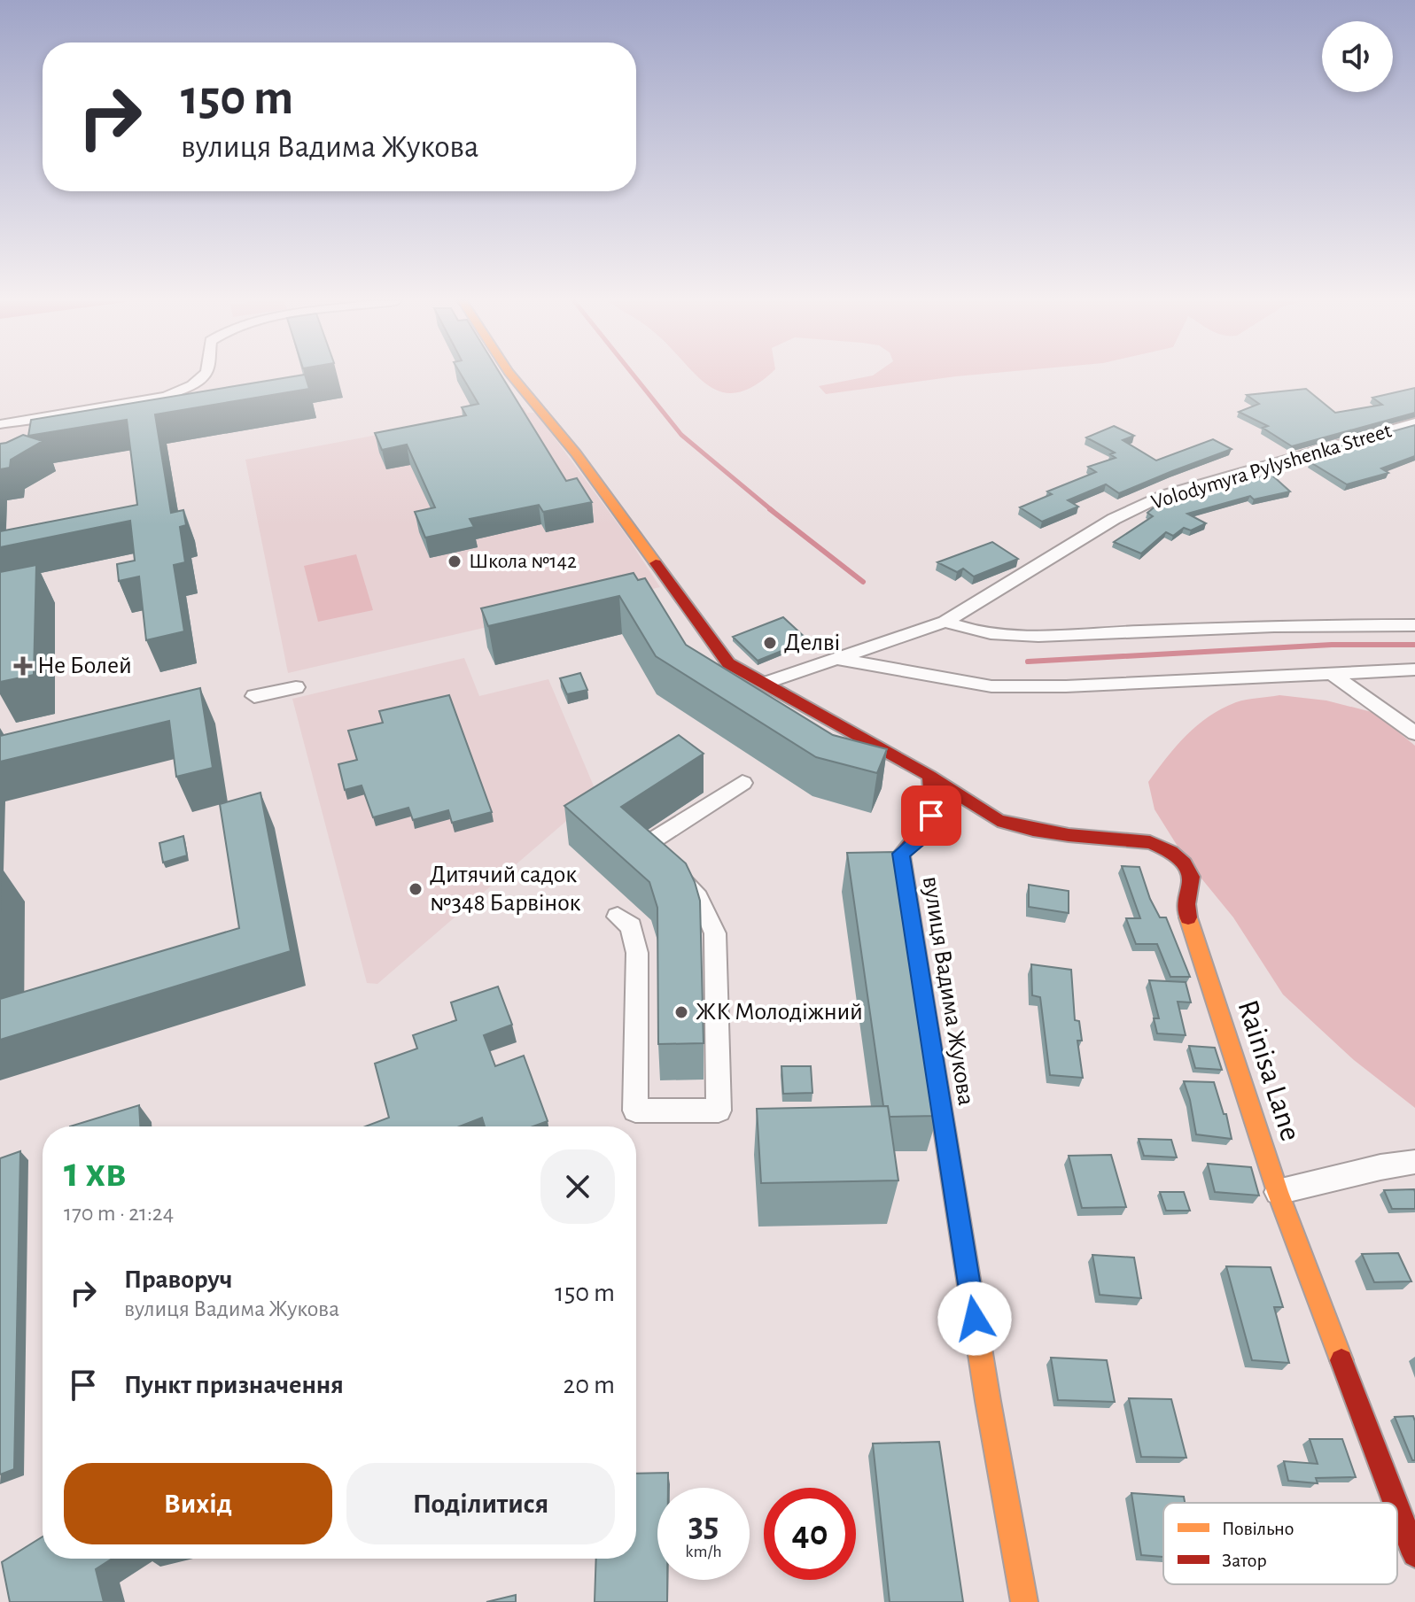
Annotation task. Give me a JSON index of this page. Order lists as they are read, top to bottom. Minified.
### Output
{"streets":{"street":["Volodymyra Pylyshenka Street","вулиця Вадима Жукова","Rainisa Lane"]},"crossings":[["вулиця Вадима Жукова","Rainisa Lane"]],"places":{"other":["Школа №142","Делві","Дитячий садок №348 Барвінок","ЖК Молодіжний"],"health":["Не Болей"]},"legend":["Повільно","Затор"],"page":{"turn":["150 m","вулиця Вадима Жукова"],"heading":["1 хв","170 m · 21:24"],"list":[{"name":"Праворуч","note":"вулиця Вадима Жукова","value":"150 m"},{"name":"Пункт призначення","value":"20 m"}],"buttons":["Вихід","Поділитися"],"speed":"35 km/h","limit":"40"}}
